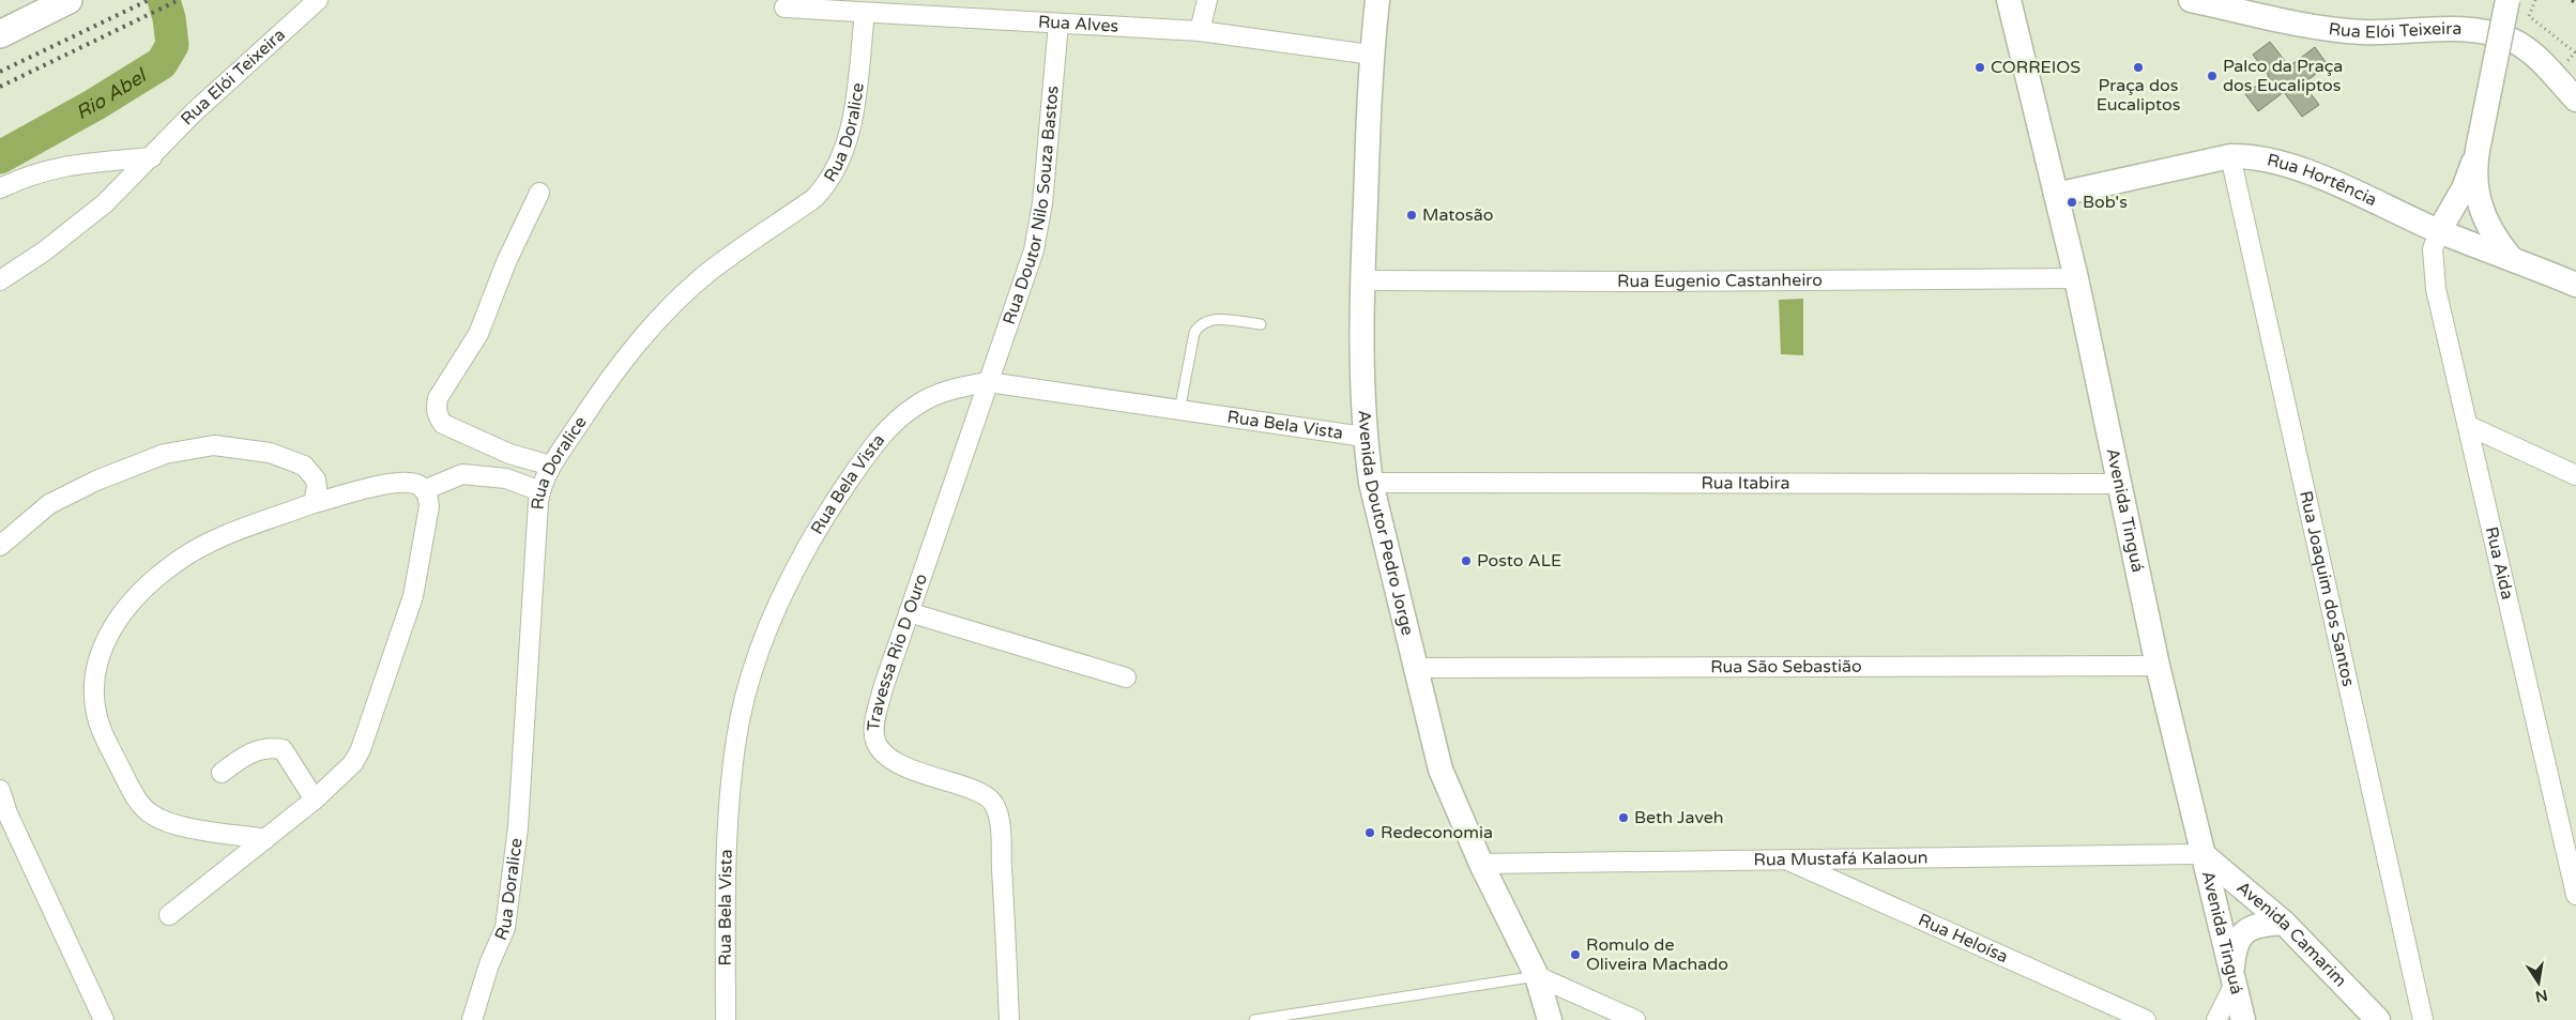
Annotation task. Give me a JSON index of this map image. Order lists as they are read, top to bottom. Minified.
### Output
{"streets":{"street":["Rua Alves","Rua Elói Teixeira","Rua Doralice","Rua Hortência","Rua Doutor Nilo Souza Bastos","Rua Eugenio Castanheiro","Rua Bela Vista","Rua Itabira","Avenida Tinguá","Avenida Doutor Pedro Jorge","Rua Aida","Rua Joaquim dos Santos","Travessa Rio D Ouro","Rua São Sebastião","Rua Mustafá Kalaoun","Avenida Camarim","Rua Heloísa"]},"crossings":[["Rua Alves","Rua Doralice"],["Rua Alves","Rua Doutor Nilo Souza Bastos"],["Rua Alves","Avenida Doutor Pedro Jorge"],["Rua Hortência","Avenida Tinguá"],["Rua Hortência","Rua Aida"],["Rua Hortência","Rua Joaquim dos Santos"],["Rua Doutor Nilo Souza Bastos","Rua Bela Vista"],["Rua Doutor Nilo Souza Bastos","Travessa Rio D Ouro"],["Rua Eugenio Castanheiro","Avenida Tinguá"],["Rua Eugenio Castanheiro","Avenida Doutor Pedro Jorge"],["Rua Bela Vista","Avenida Doutor Pedro Jorge"],["Rua Bela Vista","Travessa Rio D Ouro"],["Rua Itabira","Avenida Tinguá"],["Rua Itabira","Avenida Doutor Pedro Jorge"],["Avenida Tinguá","Rua São Sebastião"],["Avenida Tinguá","Rua Mustafá Kalaoun"],["Avenida Tinguá","Avenida Camarim"],["Avenida Doutor Pedro Jorge","Rua São Sebastião"],["Avenida Doutor Pedro Jorge","Rua Mustafá Kalaoun"],["Rua Mustafá Kalaoun","Avenida Camarim"],["Rua Mustafá Kalaoun","Rua Heloísa"]],"water":["Rio Abel"],"places":["CORREIOS","Praça dos Eucaliptos","Palco da Praça dos Eucaliptos","Bob's","Matosão","Posto ALE","Beth Javeh","Redeconomia","Romulo de Oliveira Machado"],"north":"bottom"}
